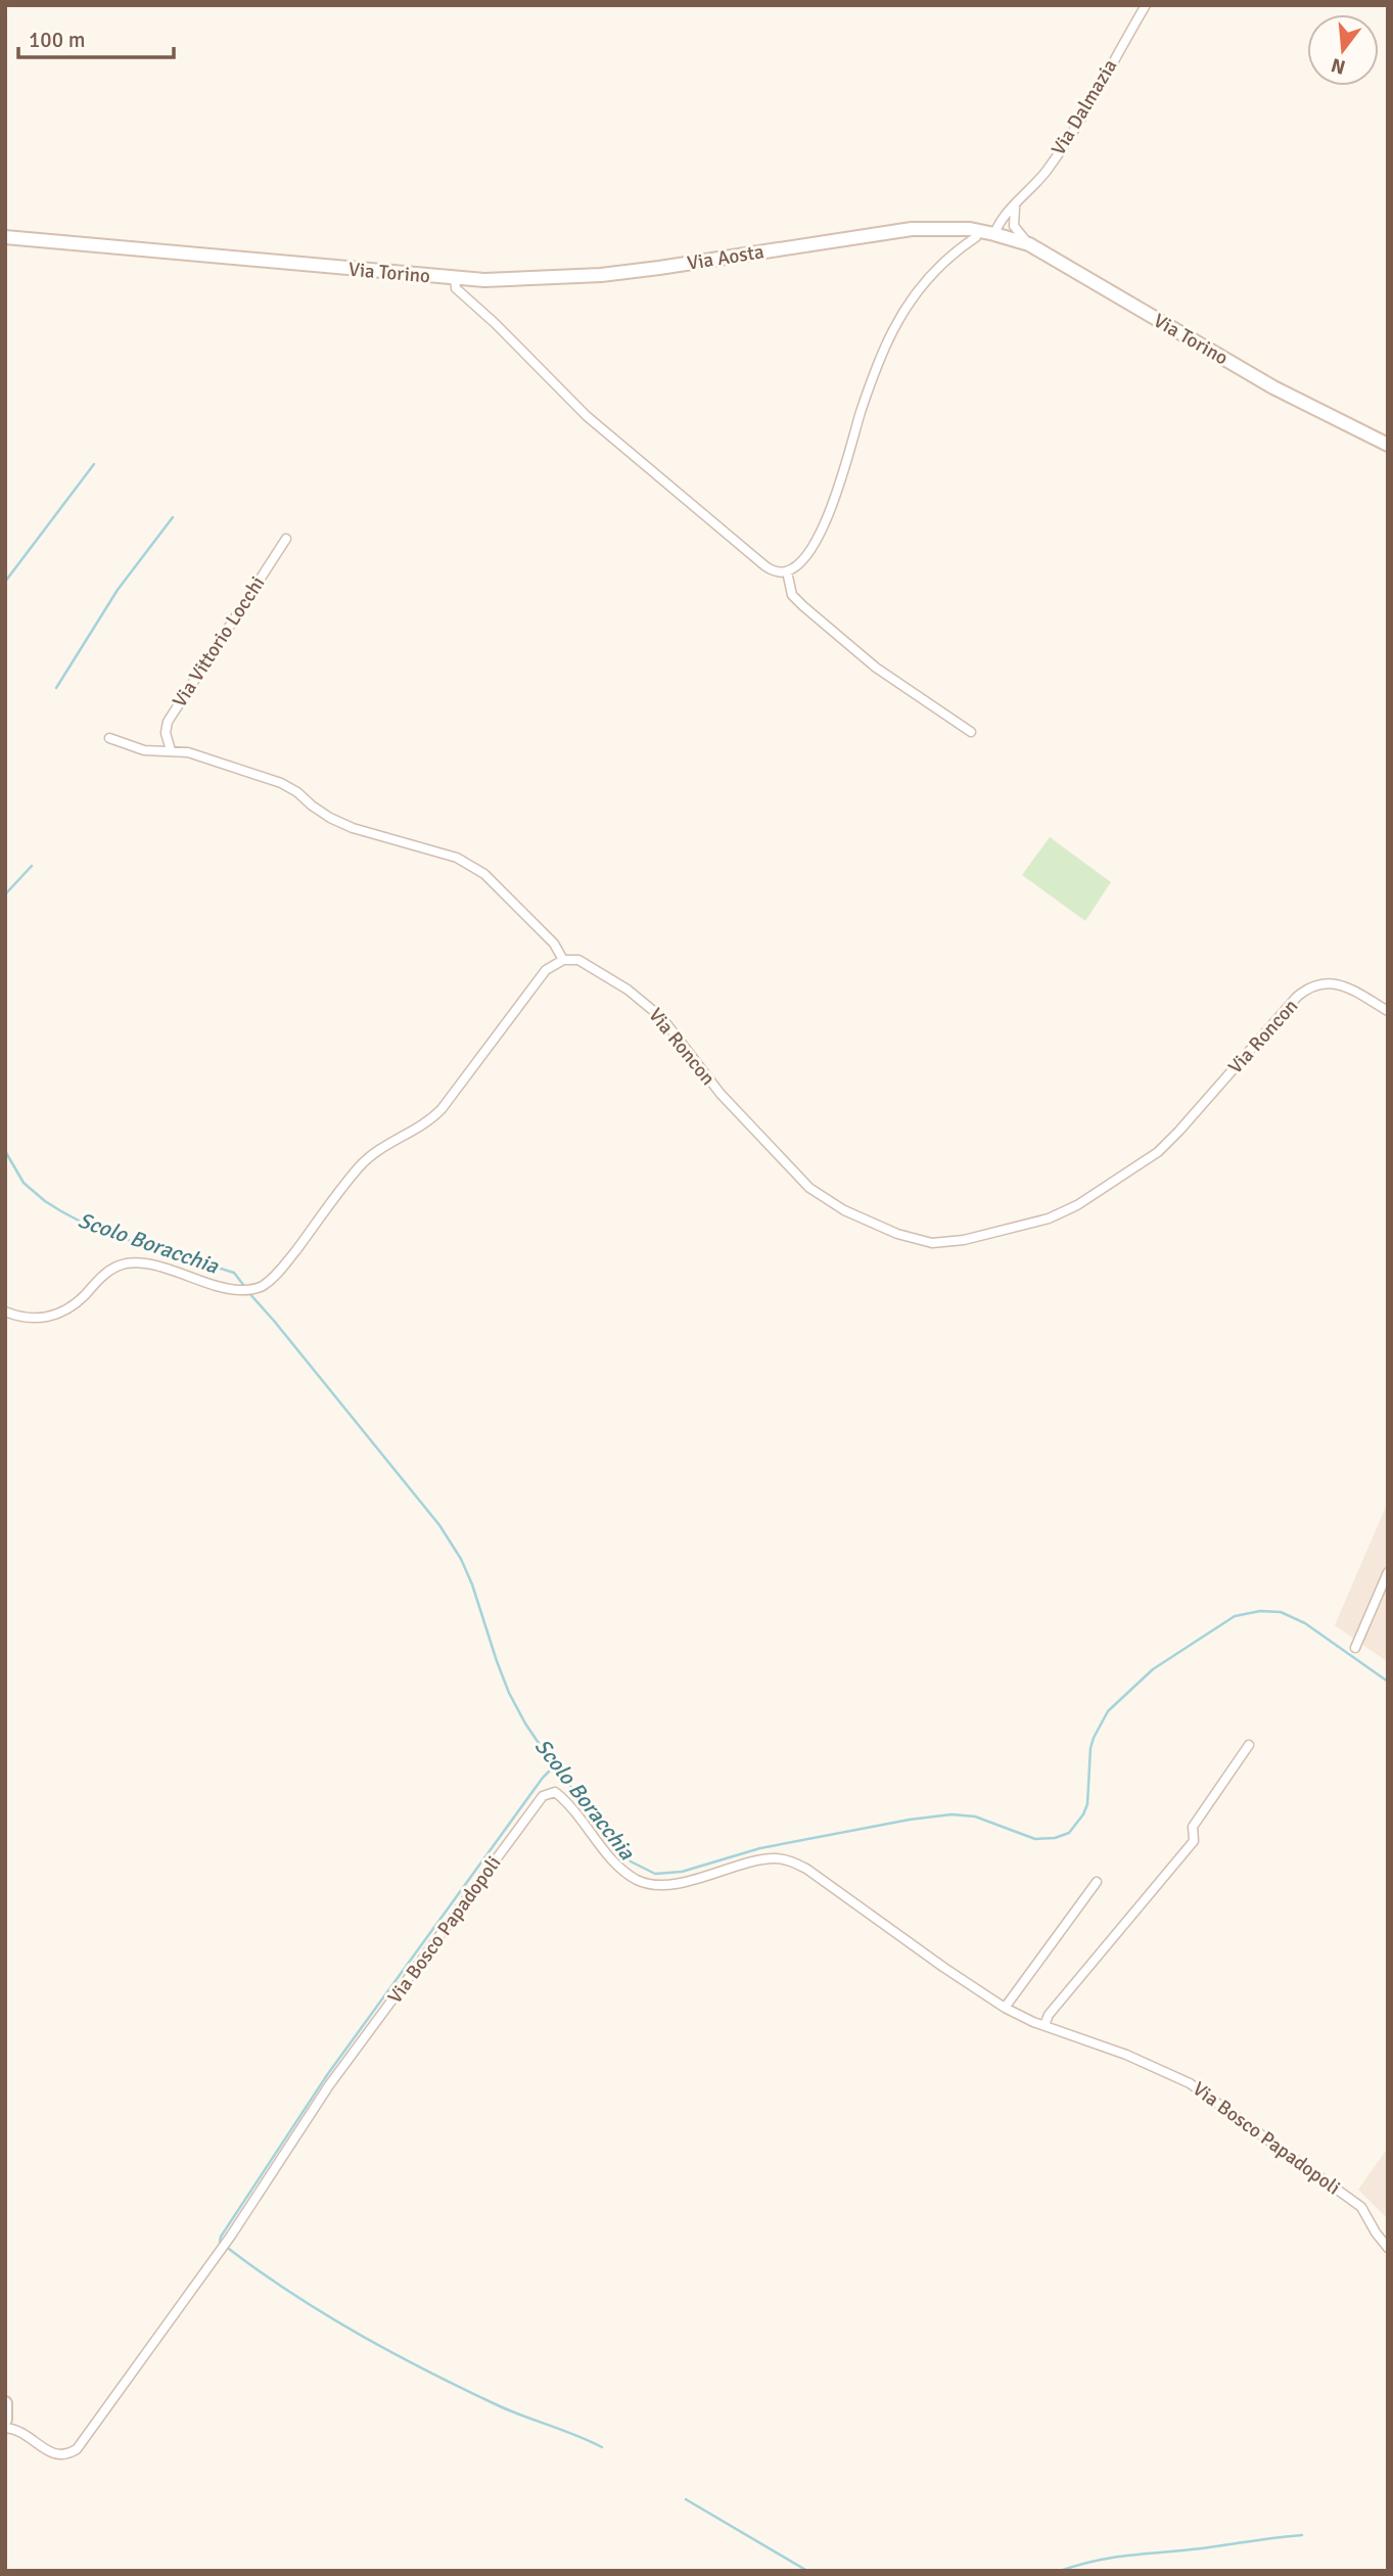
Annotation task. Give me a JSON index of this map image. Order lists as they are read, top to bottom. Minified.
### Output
{"streets":{"street":["Via Dalmazia","Via Aosta","Via Torino","Via Vittorio Locchi","Via Roncon","Via Bosco Papadopoli"]},"crossings":[["Via Dalmazia","Via Aosta"],["Via Dalmazia","Via Torino"],["Via Aosta","Via Torino"]],"water":["Scolo Boracchia"],"scale_bar":"100 m","north":"bottom"}
